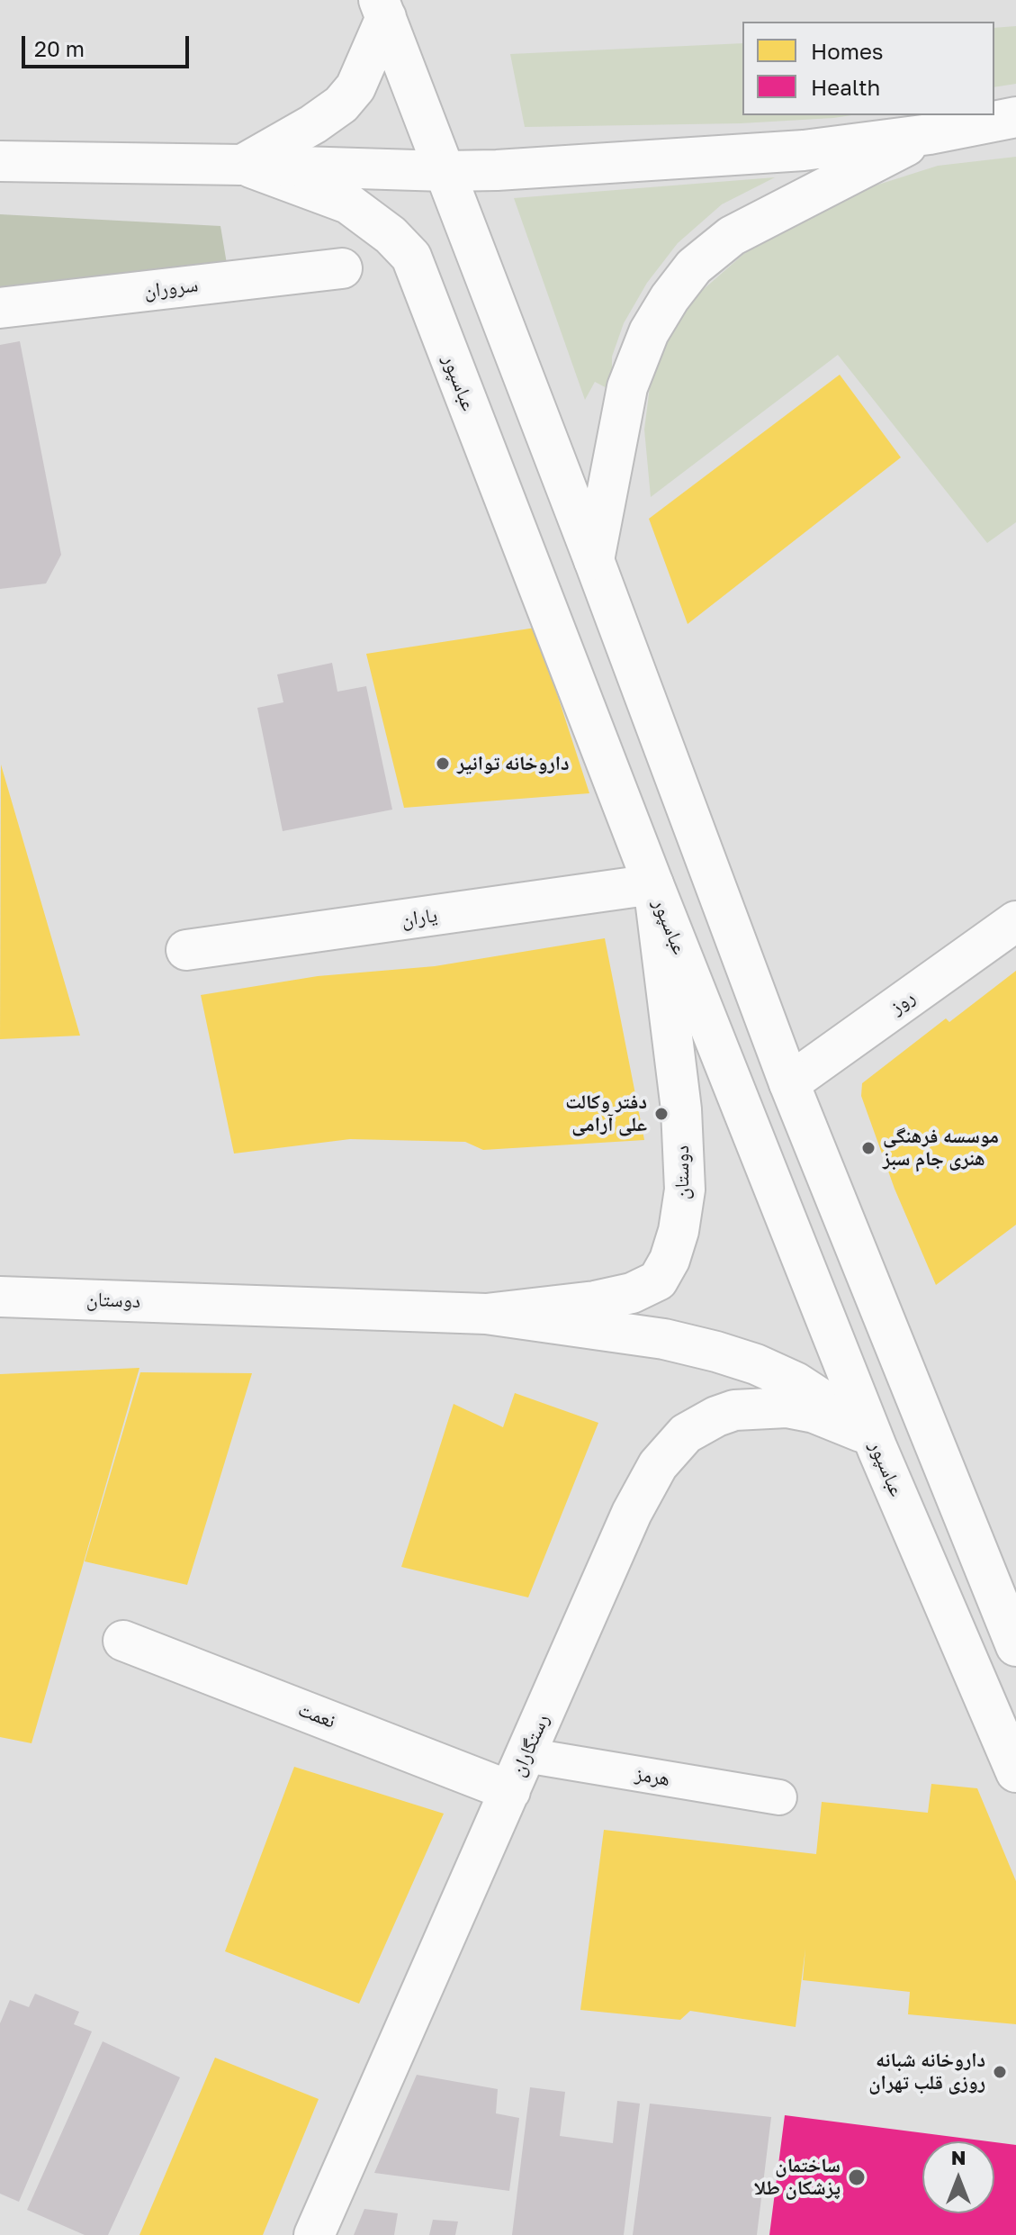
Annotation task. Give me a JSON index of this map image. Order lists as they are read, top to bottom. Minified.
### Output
{"streets":{"main road":["سروران","عباسپور","یاران","روز","دوستان","نعمت","رستگاران"],"lane":["هرمز"]},"crossings":[["عباسپور","یاران"],["عباسپور","دوستان"],["عباسپور","رستگاران"],["یاران","دوستان"],["دوستان","رستگاران"],["نعمت","رستگاران"],["رستگاران","هرمز"]],"places":["داروخانه توانیر","دفتر وکالت علی آرامی","موسسه فرهنگی هنری جام سبز","داروخانه شبانه روزی قلب تهران","ساختمان پزشکان طلا"],"legend":["Homes","Health"],"scale_bar":"20 m","north":"top"}
